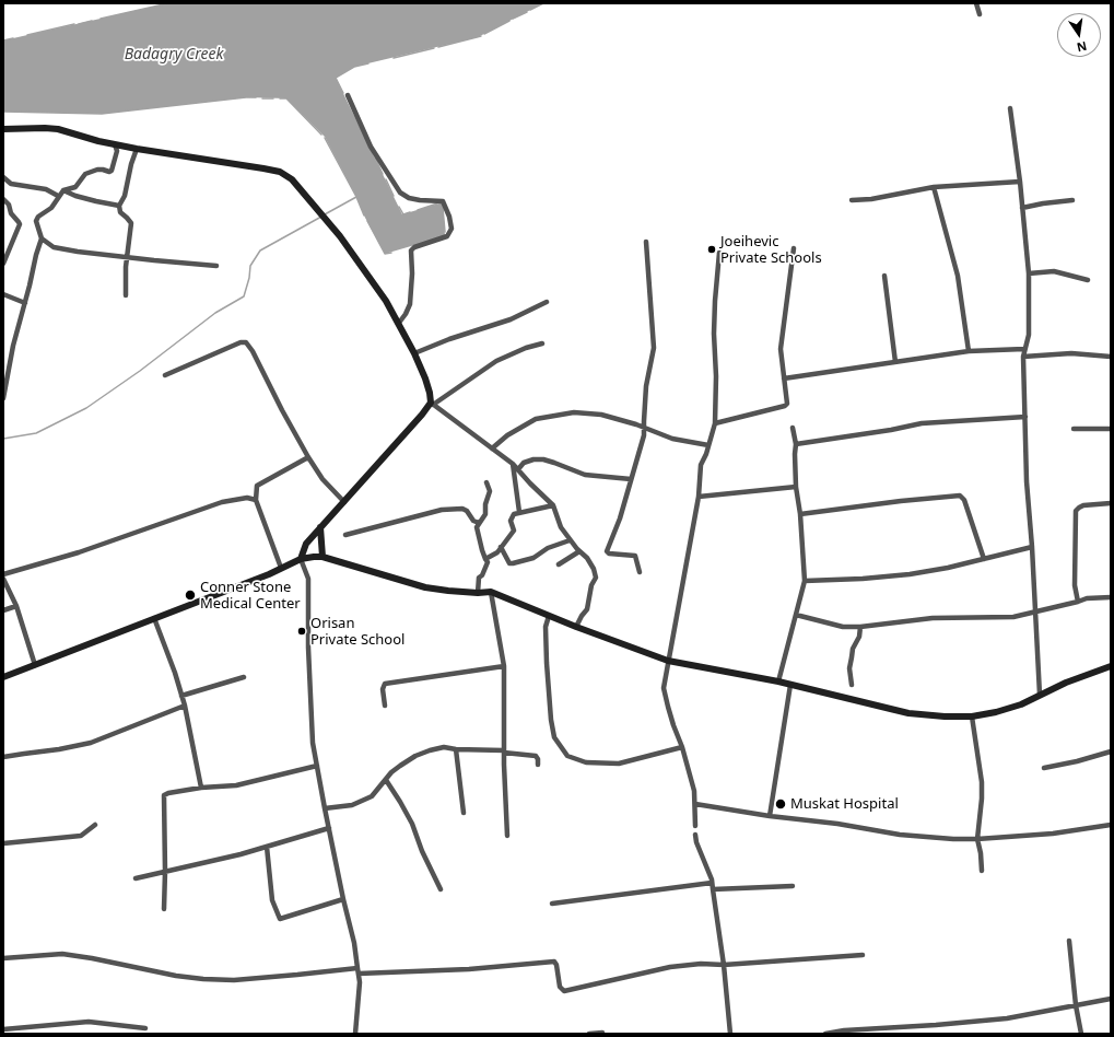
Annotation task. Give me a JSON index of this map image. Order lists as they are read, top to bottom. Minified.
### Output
{"water":["Badagry Creek"],"places":["Joeihevic Private Schools","Conner Stone Medical Center","Orisan Private School","Muskat Hospital"],"north":"bottom"}
